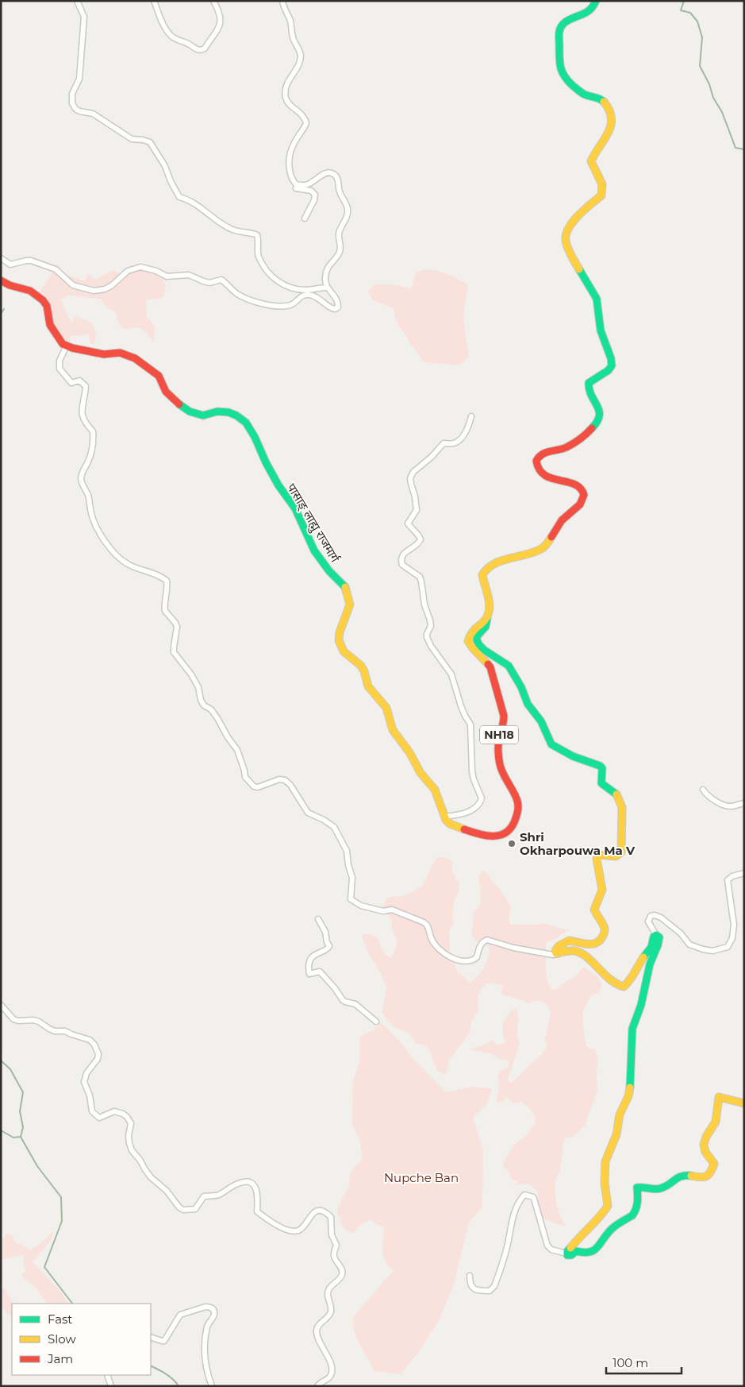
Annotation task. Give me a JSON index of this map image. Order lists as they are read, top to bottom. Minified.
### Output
{"streets":{"main road":["पासाङ् लाह्मु राजमार्ग","NH18"]},"crossings":[["पासाङ् लाह्मु राजमार्ग","NH18"]],"parks":["Nupche Ban"],"places":["Shri Okharpouwa Ma V"],"legend":["Fast","Slow","Jam"],"scale_bar":"100 m"}
